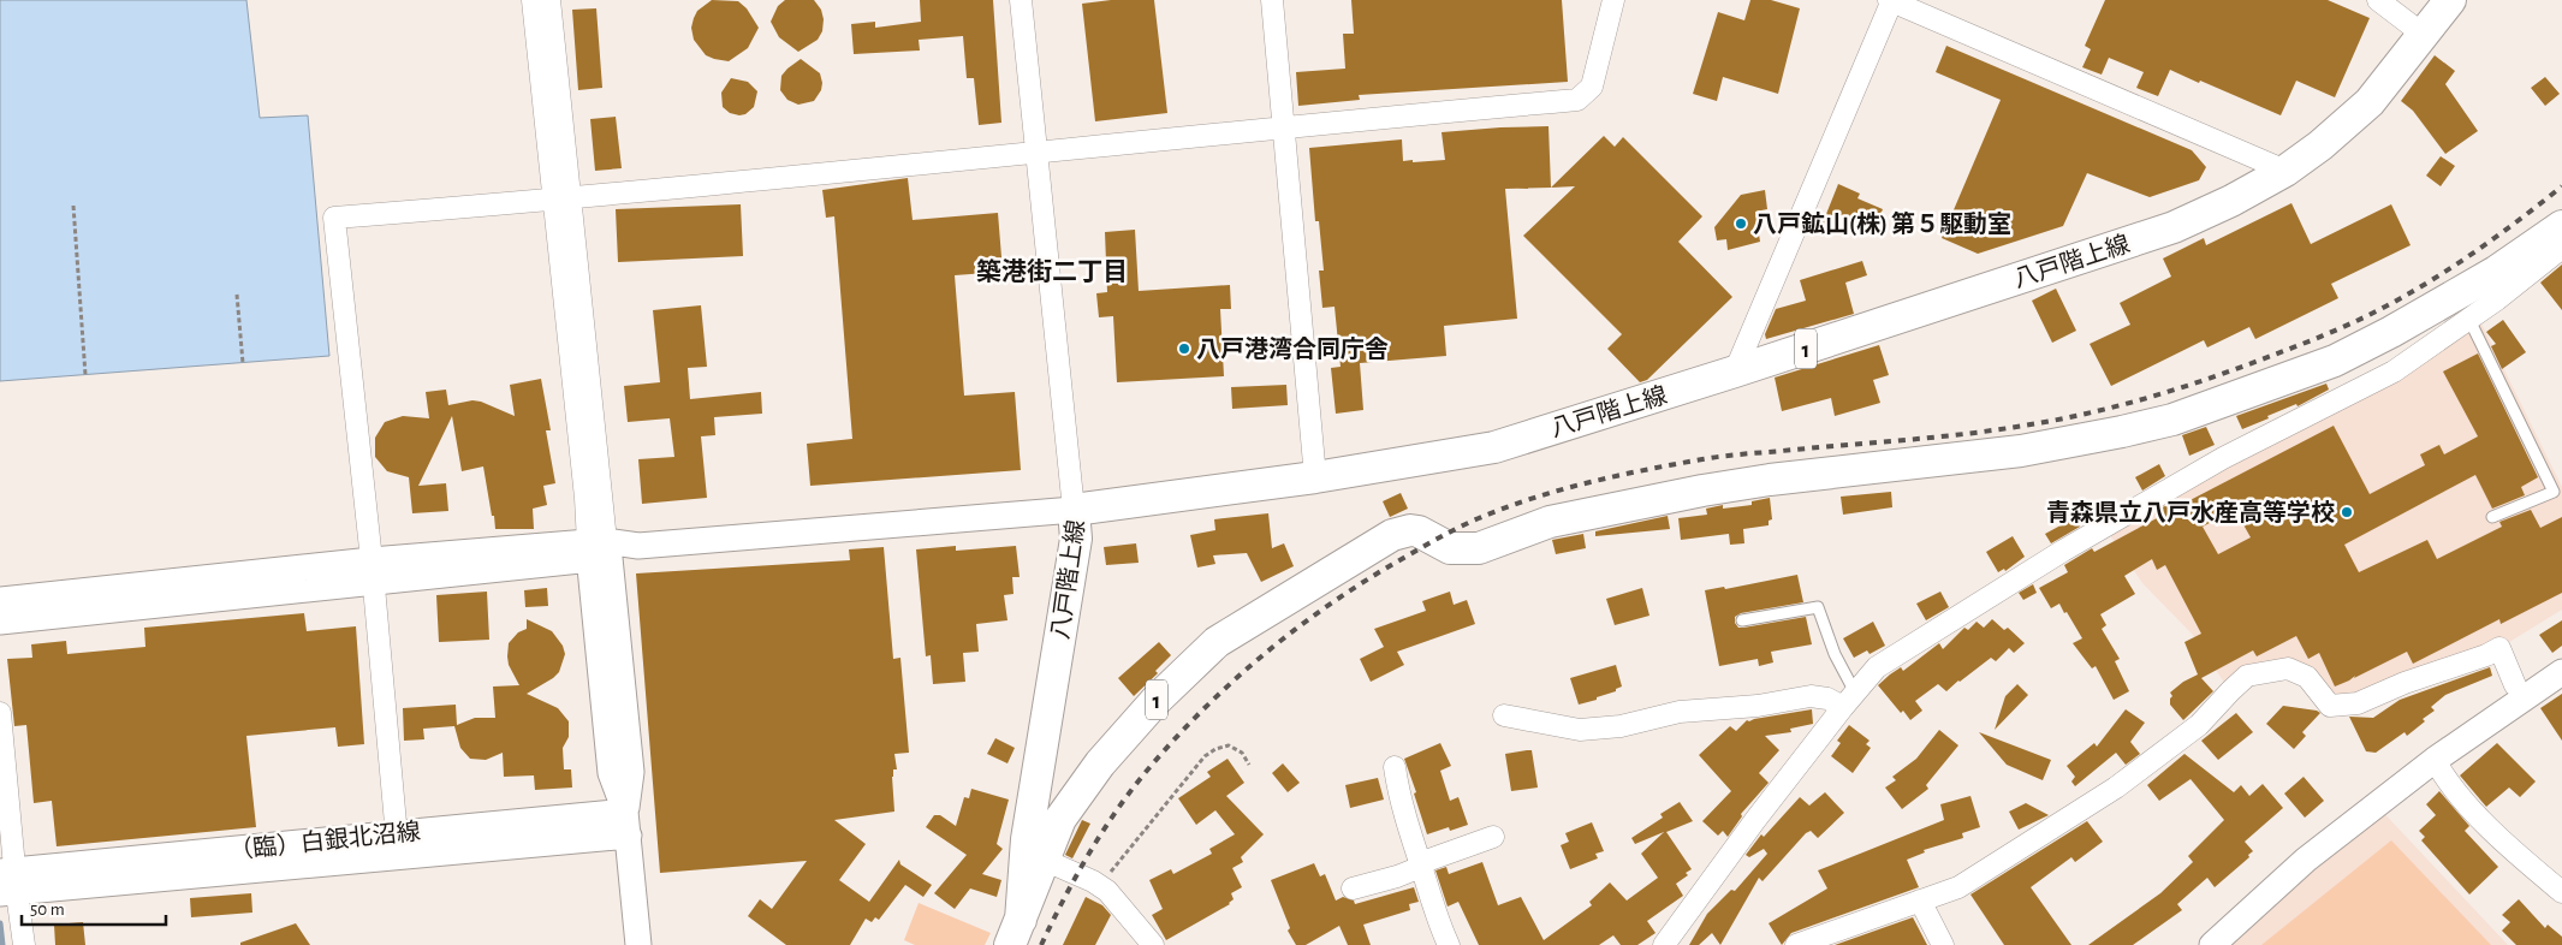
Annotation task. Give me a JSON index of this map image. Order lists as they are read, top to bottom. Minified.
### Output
{"streets":{"main road":["八戸階上線","1"],"street":["（臨）白銀北沼線"]},"districts":["築港街二丁目"],"places":["八戸鉱山(株) 第５駆動室","八戸港湾合同庁舎","青森県立八戸水産高等学校"],"scale_bar":"50 m"}
